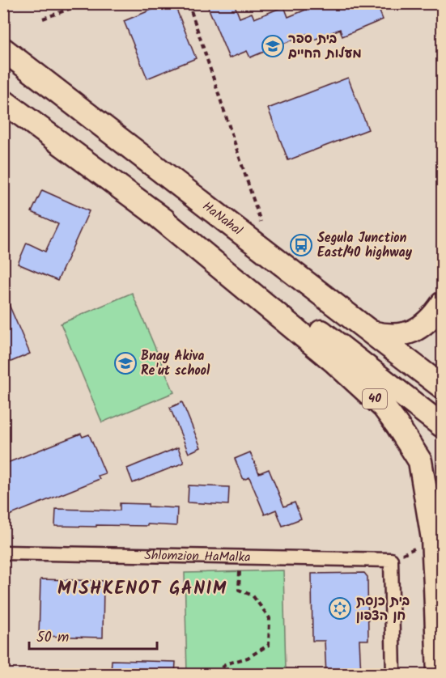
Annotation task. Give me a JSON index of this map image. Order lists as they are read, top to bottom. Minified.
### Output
{"streets":{"highway":["HaNahal","40"],"street":["Shlomzion HaMalka"]},"districts":["MISHKENOT GANIM"],"places":{"school or university":["בית ספר מעלות החיים","Bnay Akiva Re'ut school"],"bus stop":["Segula Junction East/40 highway"],"synagogue":["בית כנסת חן הצפון"]},"scale_bar":"50 m"}
